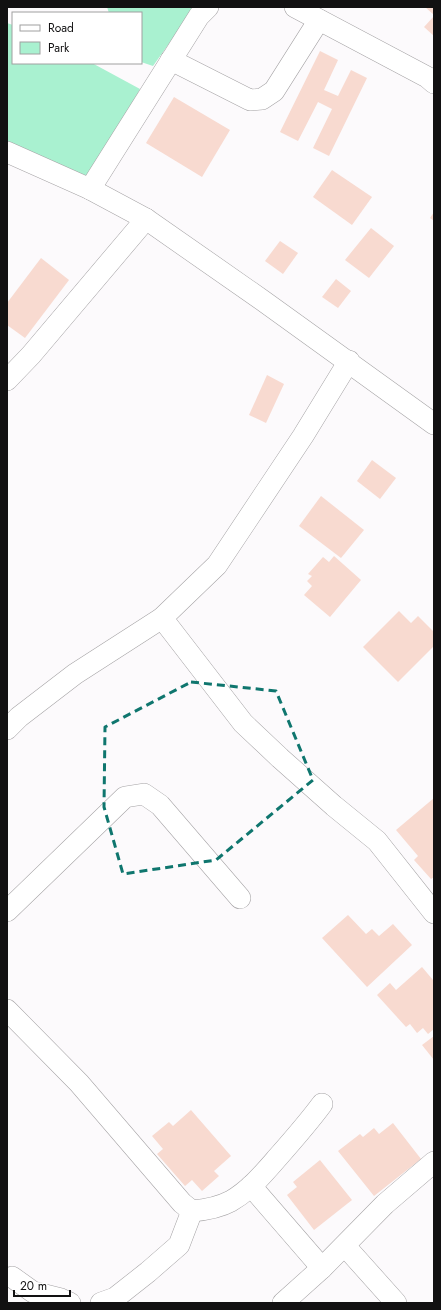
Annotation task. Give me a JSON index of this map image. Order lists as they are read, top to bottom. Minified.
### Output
{"legend":["Road","Park"],"scale_bar":"20 m"}
